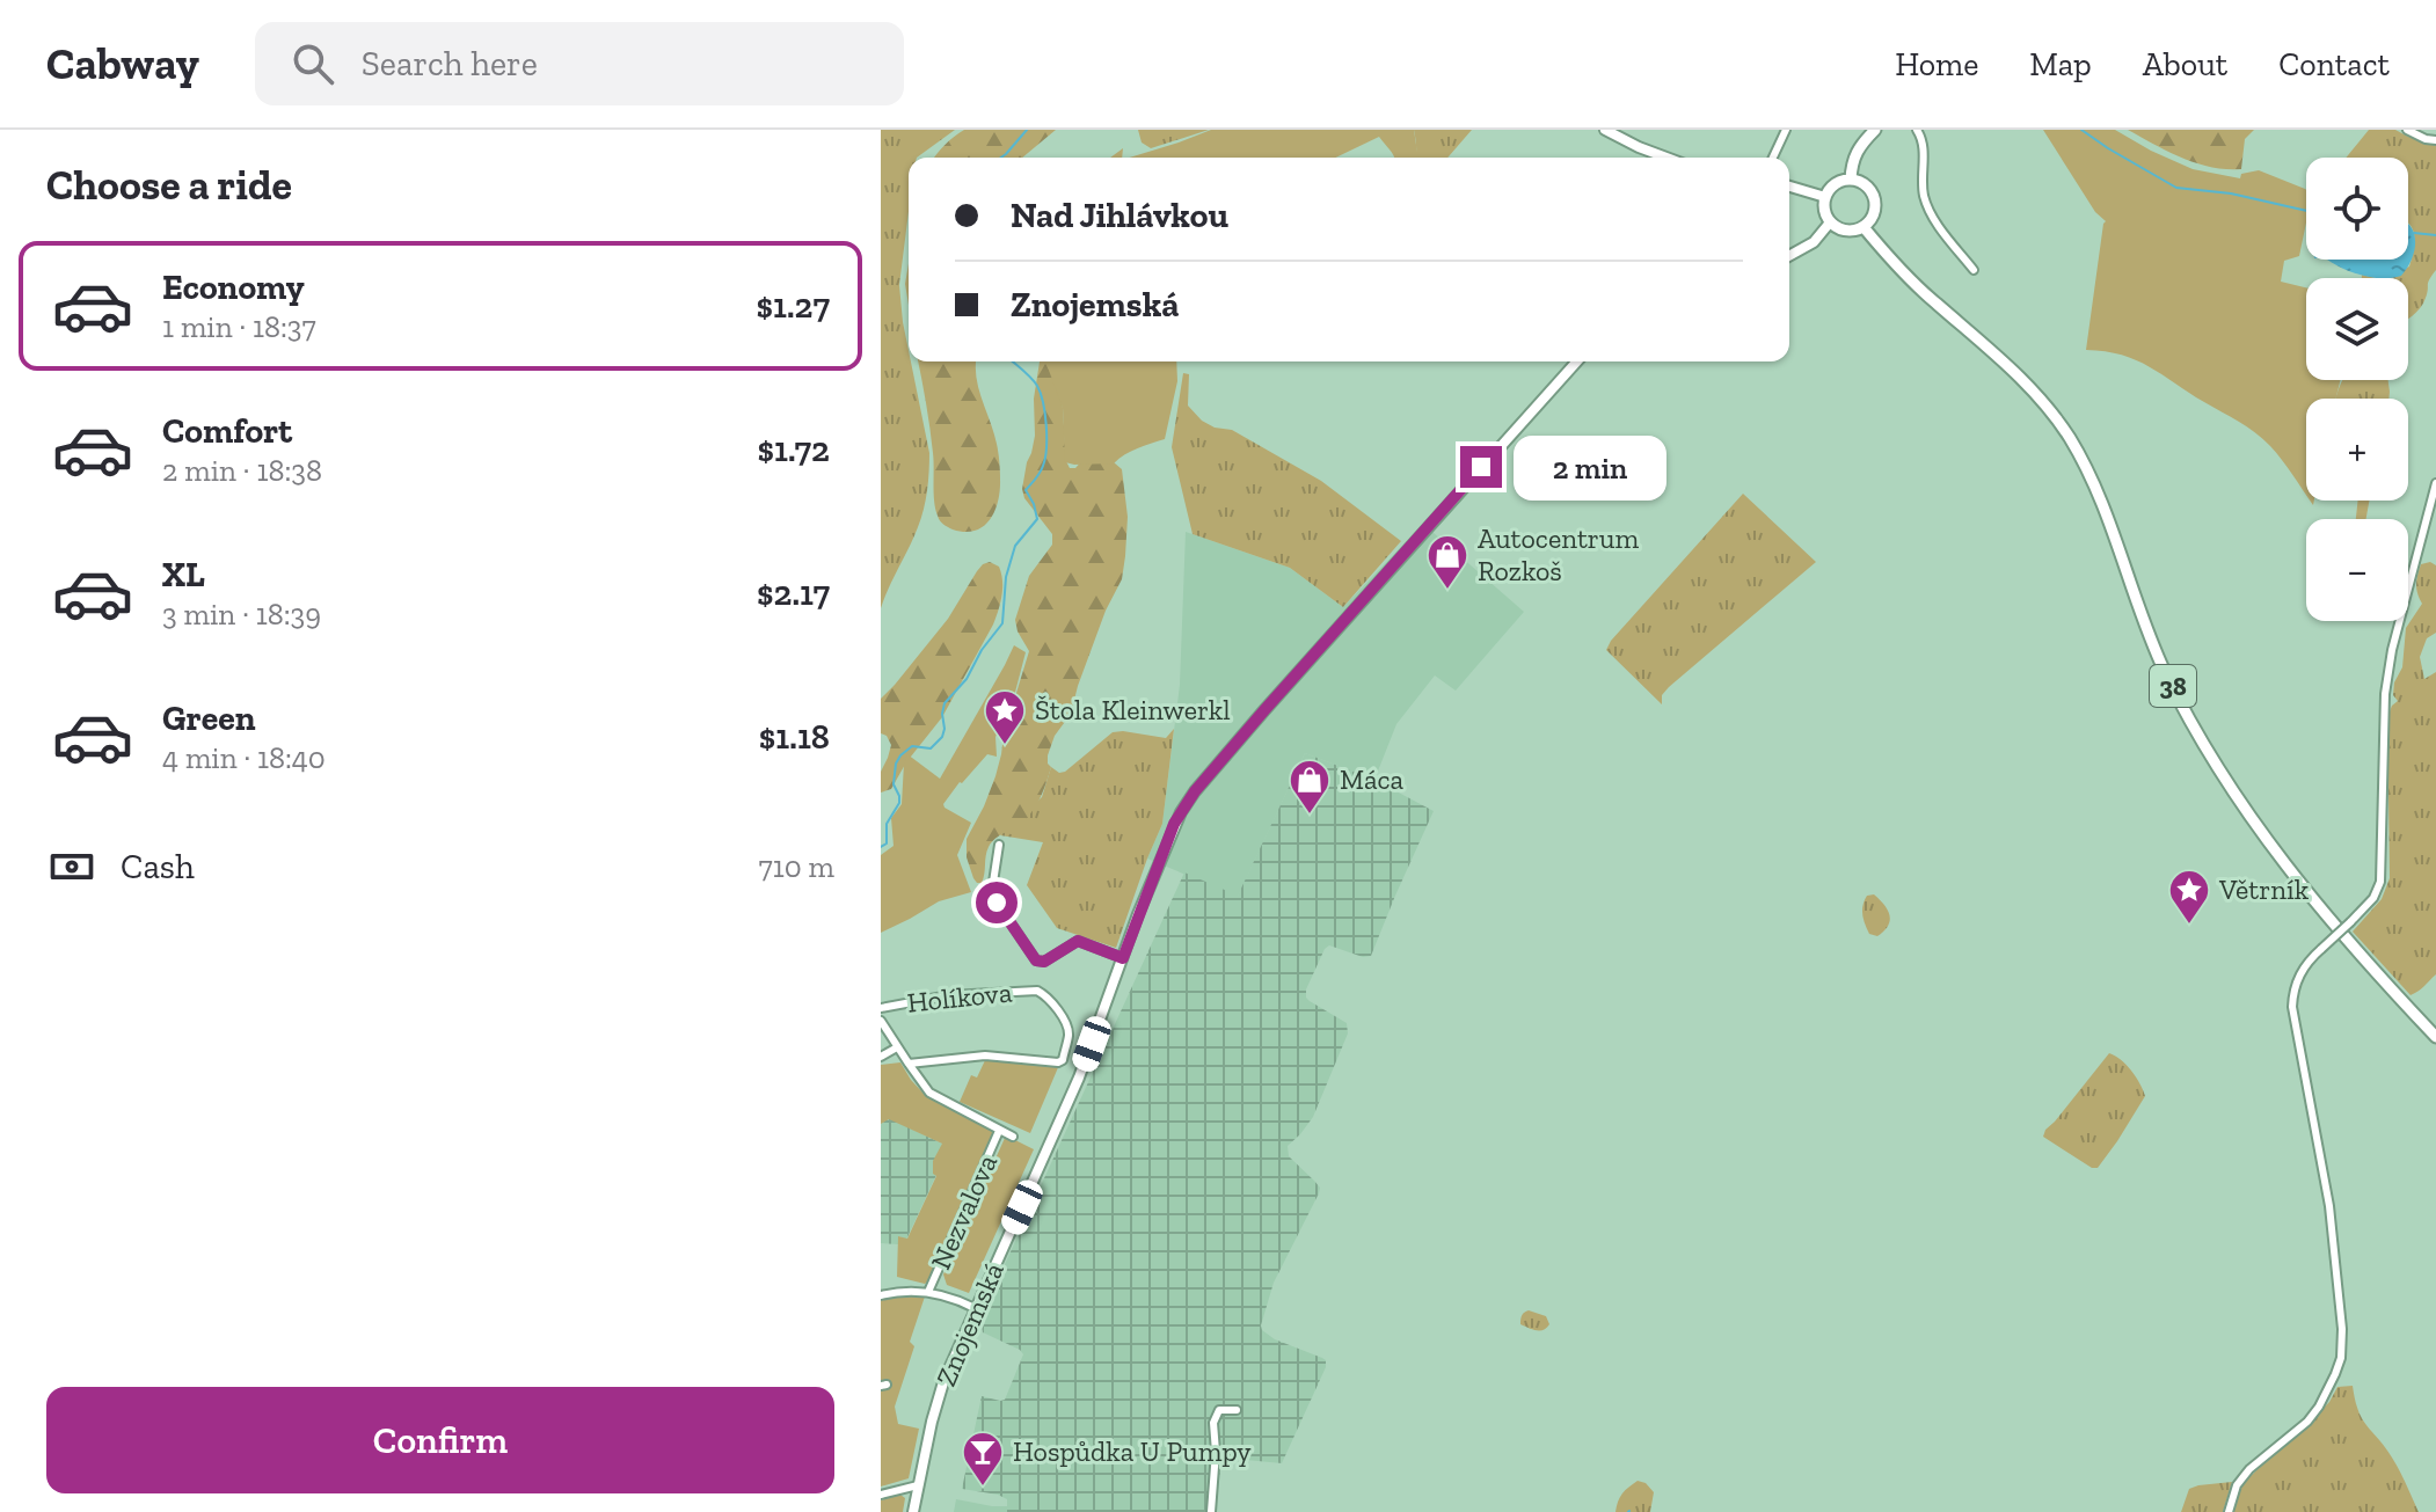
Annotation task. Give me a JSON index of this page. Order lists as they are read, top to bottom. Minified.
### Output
{"streets":{"main road":["38","Znojemská"],"street":["Holíkova","Nezvalova"]},"crossings":[["Holíkova","Nezvalova"]],"places":{"shop":["Autocentrum Rozkoš","Máca"],"place":["Štola Kleinwerkl","Větrník"],"bar":["Hospůdka U Pumpy"]},"page":{"header":"Cabway","search":"Search here","nav":["Home","Map","About","Contact"],"heading":"Choose a ride","map_buttons":["+","−"],"banner":["Nad Jihlávkou","Znojemská"],"list":[{"name":"Economy","note":"1 min · 18:37","value":"$1.27"},{"name":"Comfort","note":"2 min · 18:38","value":"$1.72"},{"name":"XL","note":"3 min · 18:39","value":"$2.17"},{"name":"Green","note":"4 min · 18:40","value":"$1.18"}],"bubble":"2 min","pay":["Cash","710 m"],"buttons":"Confirm"}}
